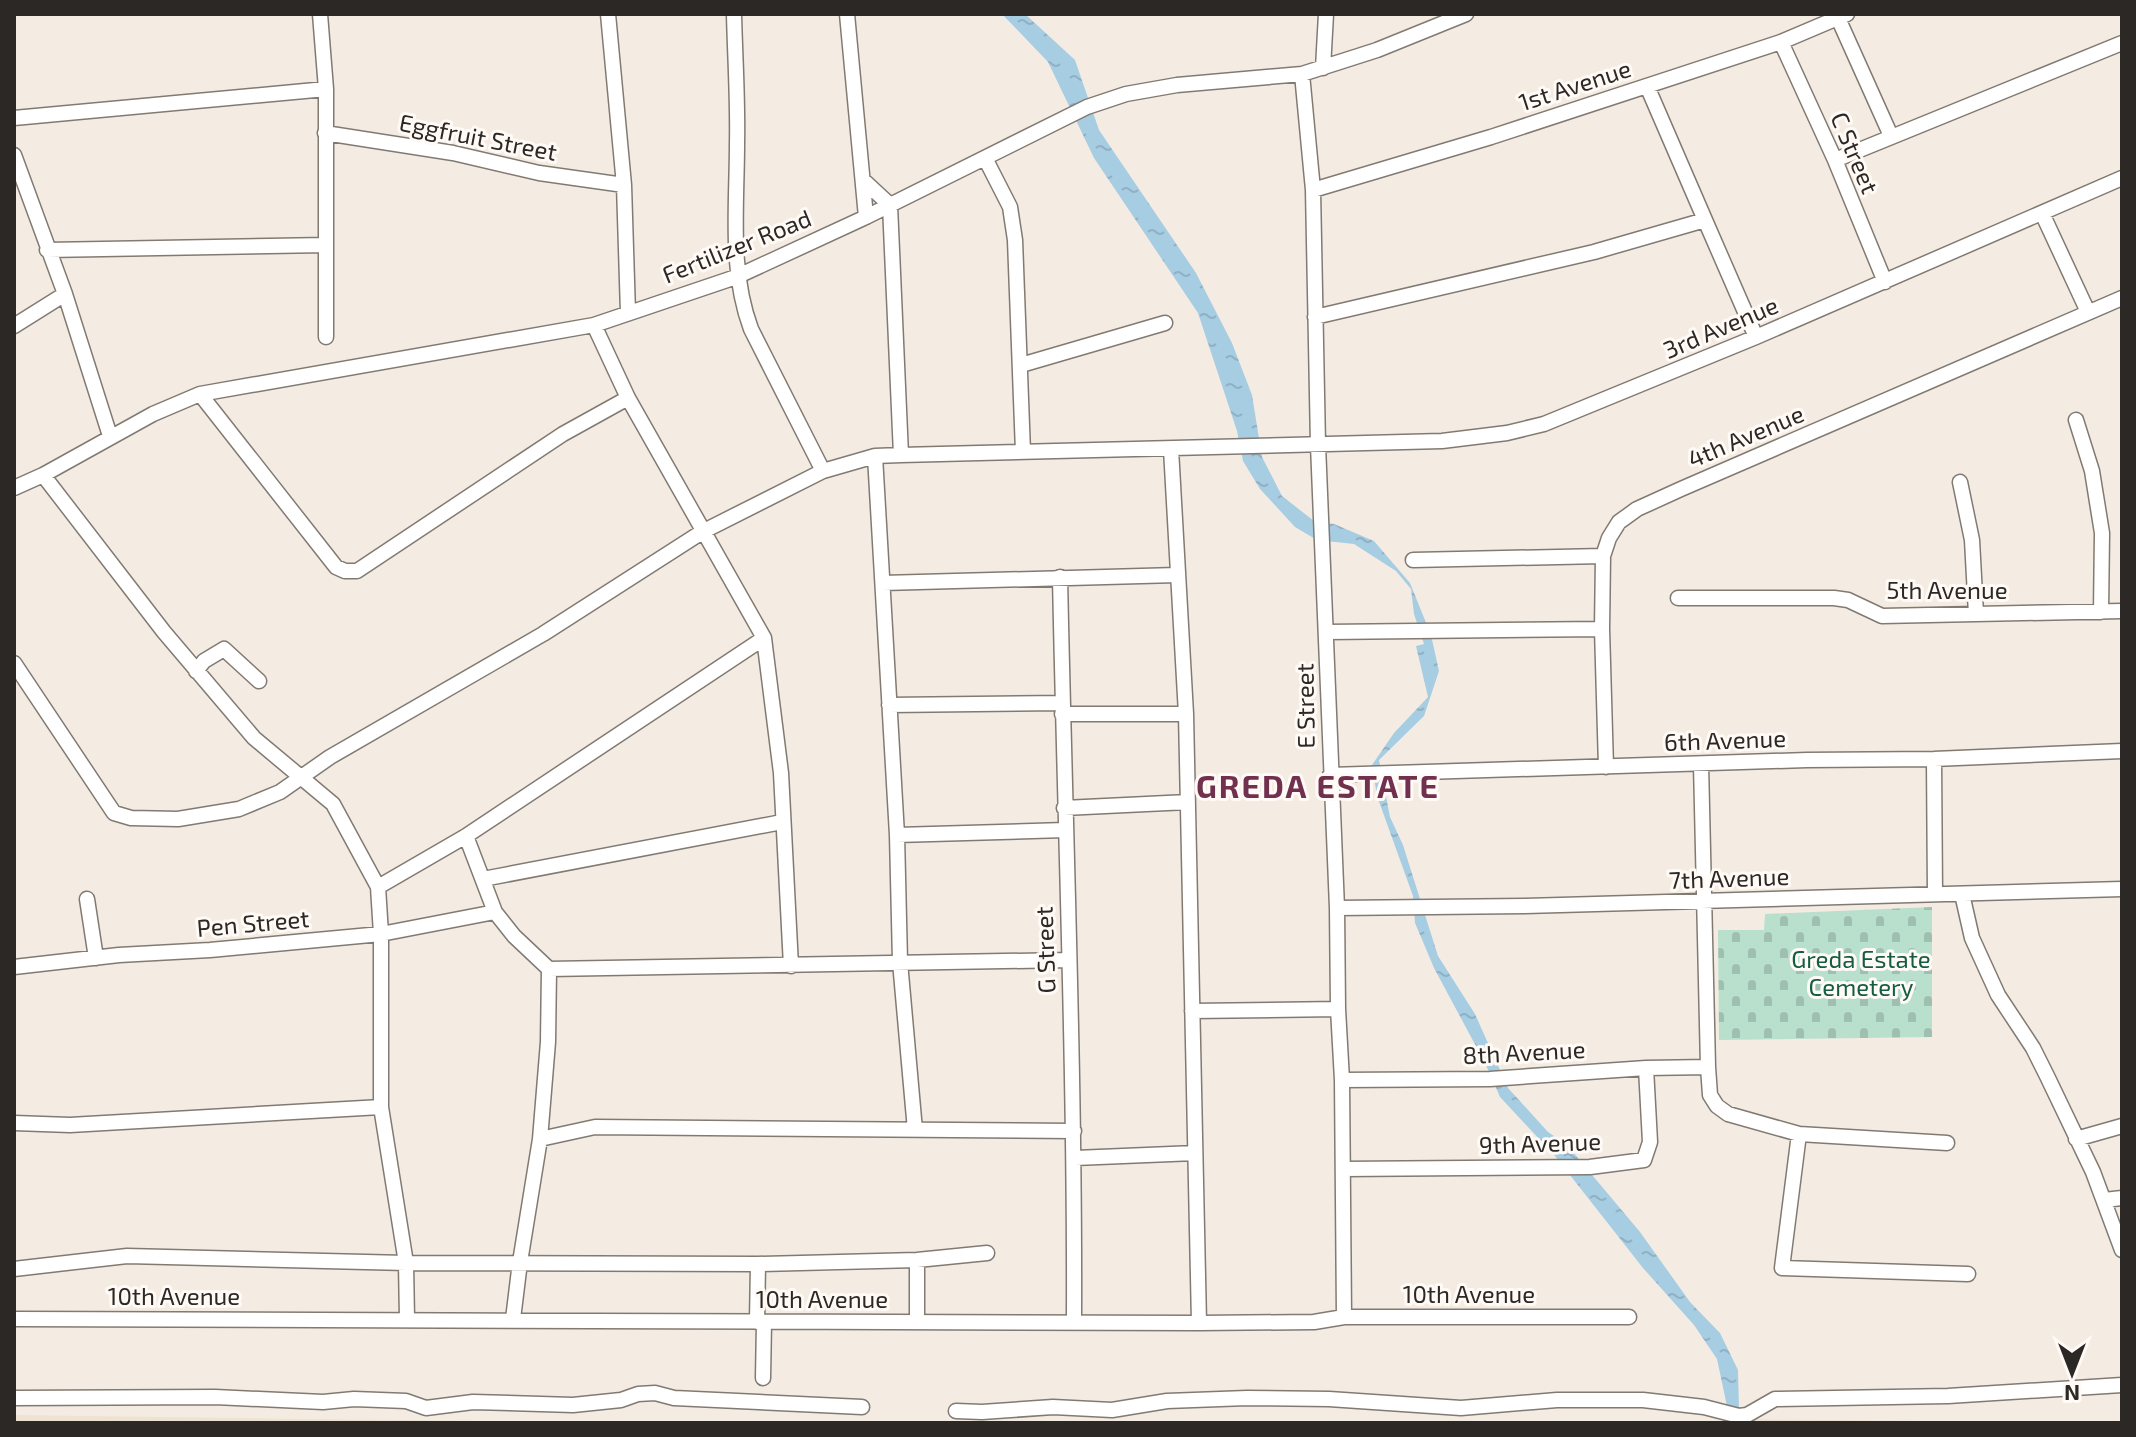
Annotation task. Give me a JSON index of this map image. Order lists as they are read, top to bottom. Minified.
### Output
{"streets":{"street":["1st Avenue","Eggfruit Street","C Street","Fertilizer Road","3rd Avenue","4th Avenue","5th Avenue","E Street","6th Avenue","7th Avenue","Pen Street","G Street","8th Avenue","9th Avenue","10th Avenue"]},"crossings":[["1st Avenue","C Street"],["1st Avenue","E Street"],["C Street","3rd Avenue"],["Fertilizer Road","E Street"],["3rd Avenue","E Street"],["4th Avenue","6th Avenue"],["E Street","6th Avenue"],["E Street","7th Avenue"],["E Street","8th Avenue"],["E Street","9th Avenue"],["E Street","10th Avenue"],["G Street","10th Avenue"],["8th Avenue","9th Avenue"]],"districts":["GREDA ESTATE"],"parks":["Greda Estate Cemetery"],"north":"bottom"}
